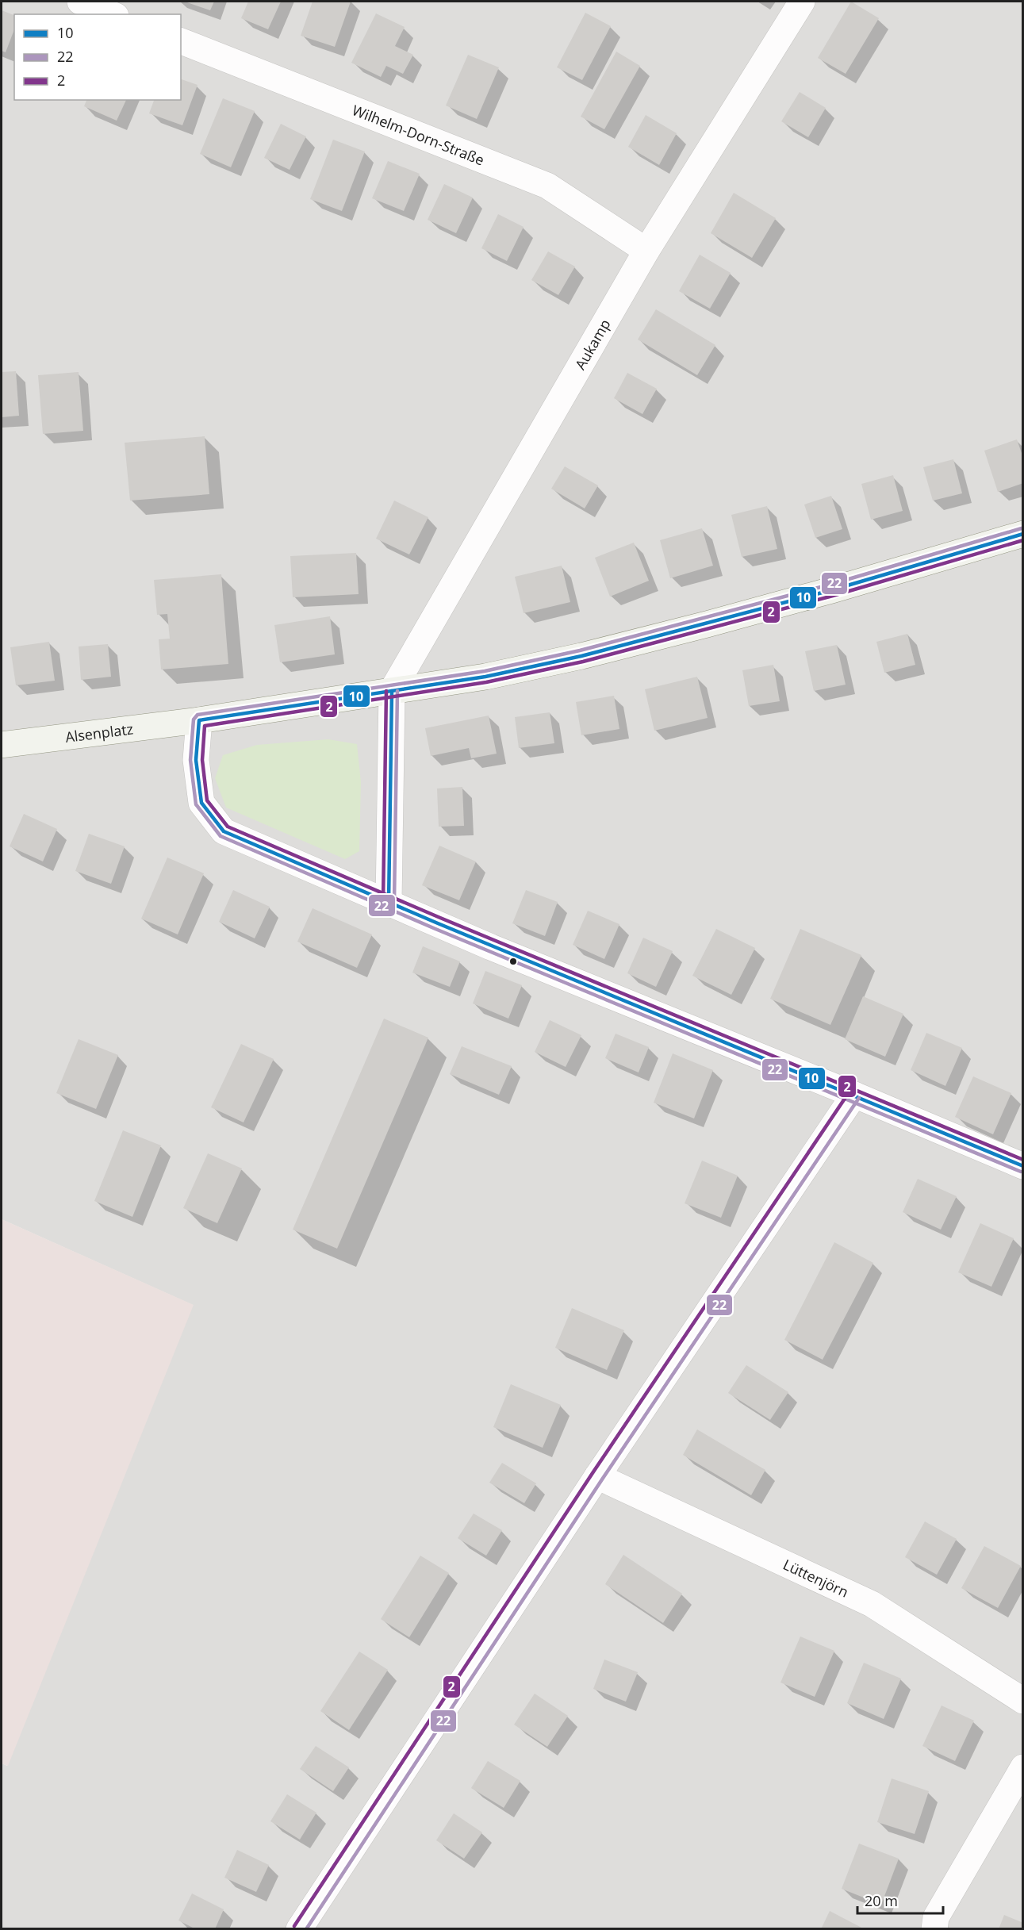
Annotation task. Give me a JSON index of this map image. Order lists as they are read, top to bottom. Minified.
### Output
{"streets":{"main road":["Alsenplatz"],"street":["Wilhelm-Dorn-Straße","Aukamp","Lüttenjörn"]},"crossings":[["Wilhelm-Dorn-Straße","Aukamp"],["Aukamp","Alsenplatz"]],"lines":["transit line 22","transit line 10","transit line 2"],"legend":["10","22","2"],"scale_bar":"20 m"}
